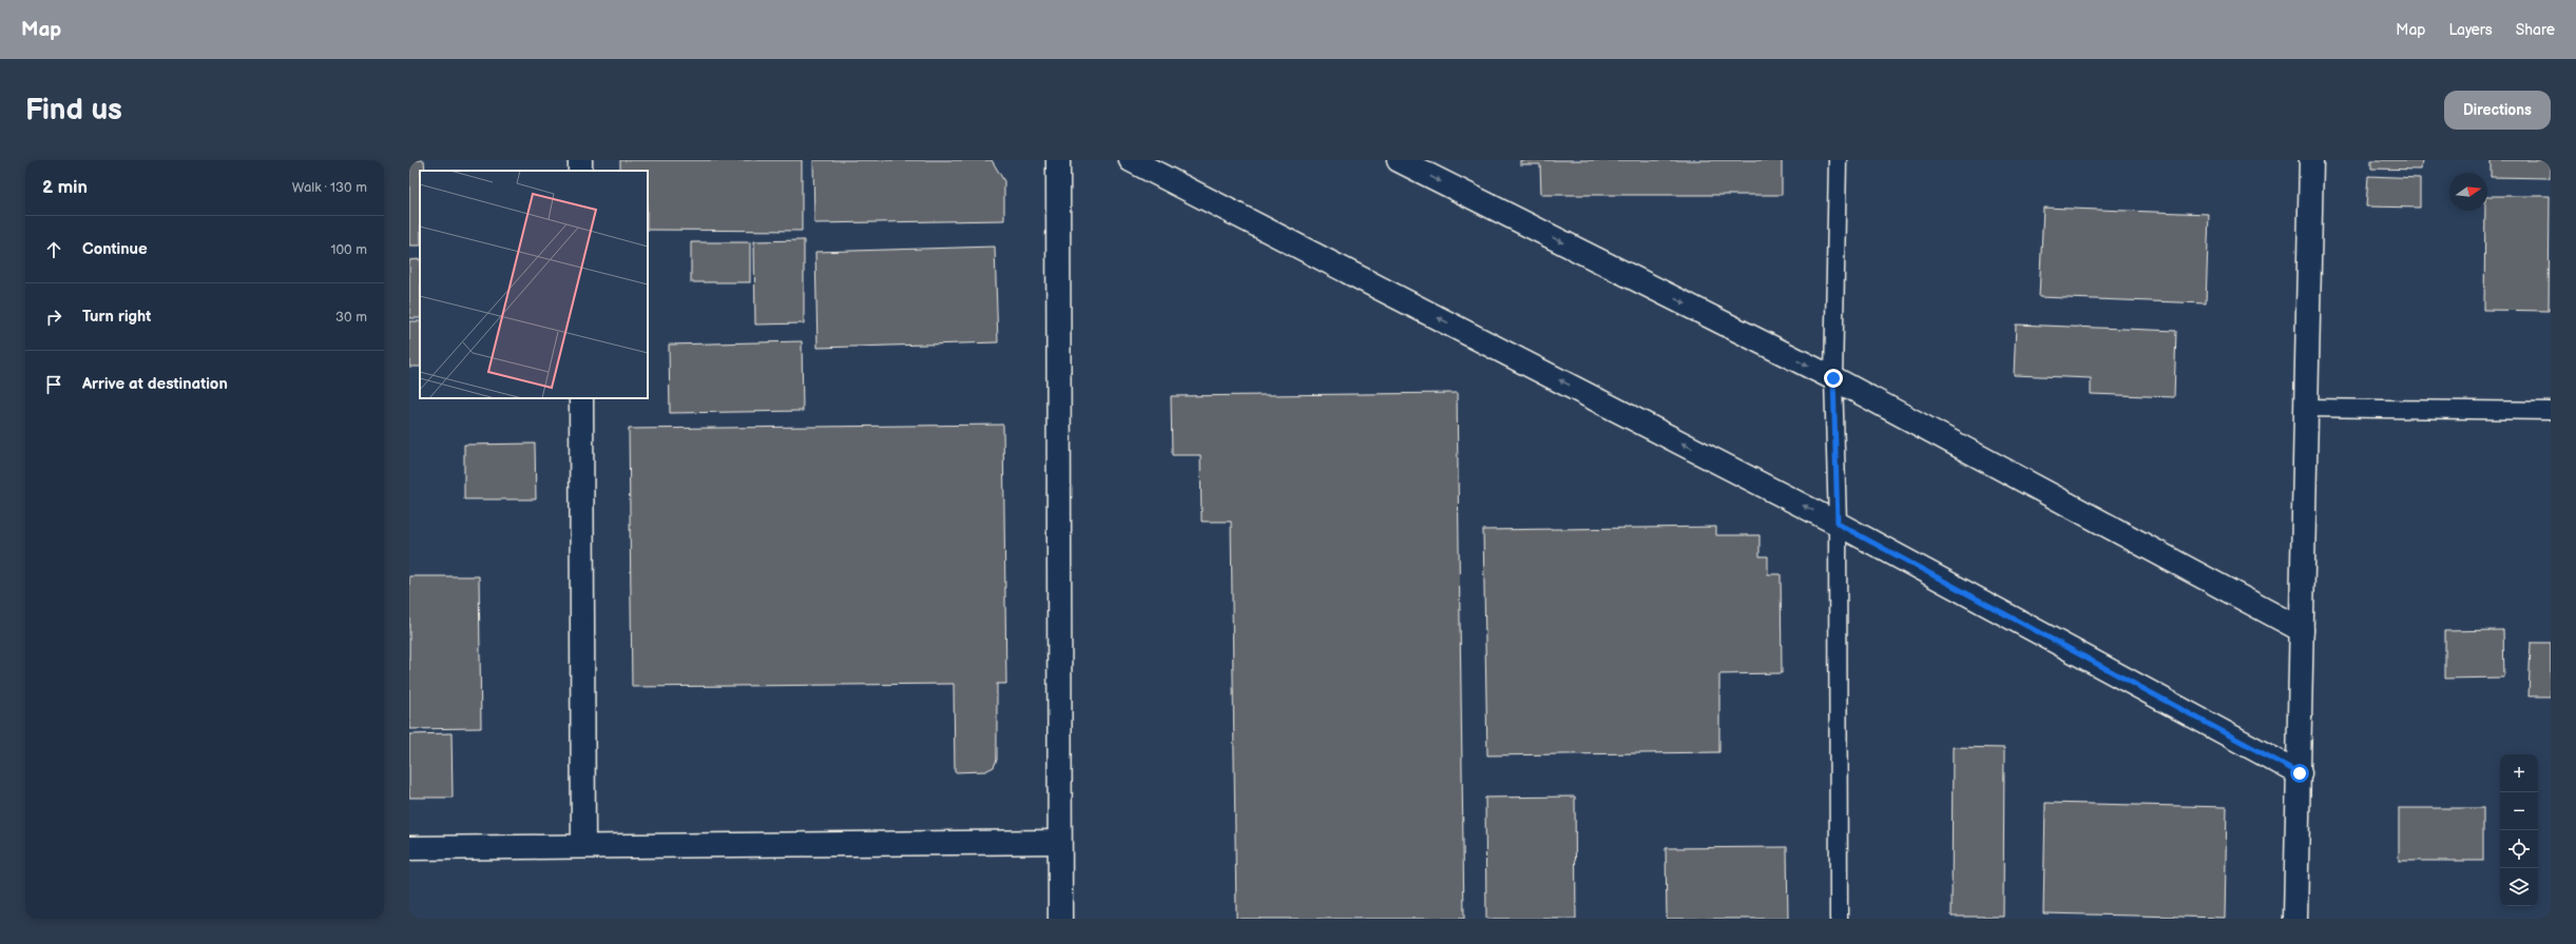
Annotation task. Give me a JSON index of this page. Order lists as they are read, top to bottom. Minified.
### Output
{"north":"right","page":{"header":"Map","nav":["Map","Layers","Share"],"buttons":"Directions","title":"Find us","heading":["2 min","Walk · 130 m"],"list":[["Continue","100 m"],["Turn right","30 m"],"Arrive at destination"],"map_buttons":["+","−"]}}
